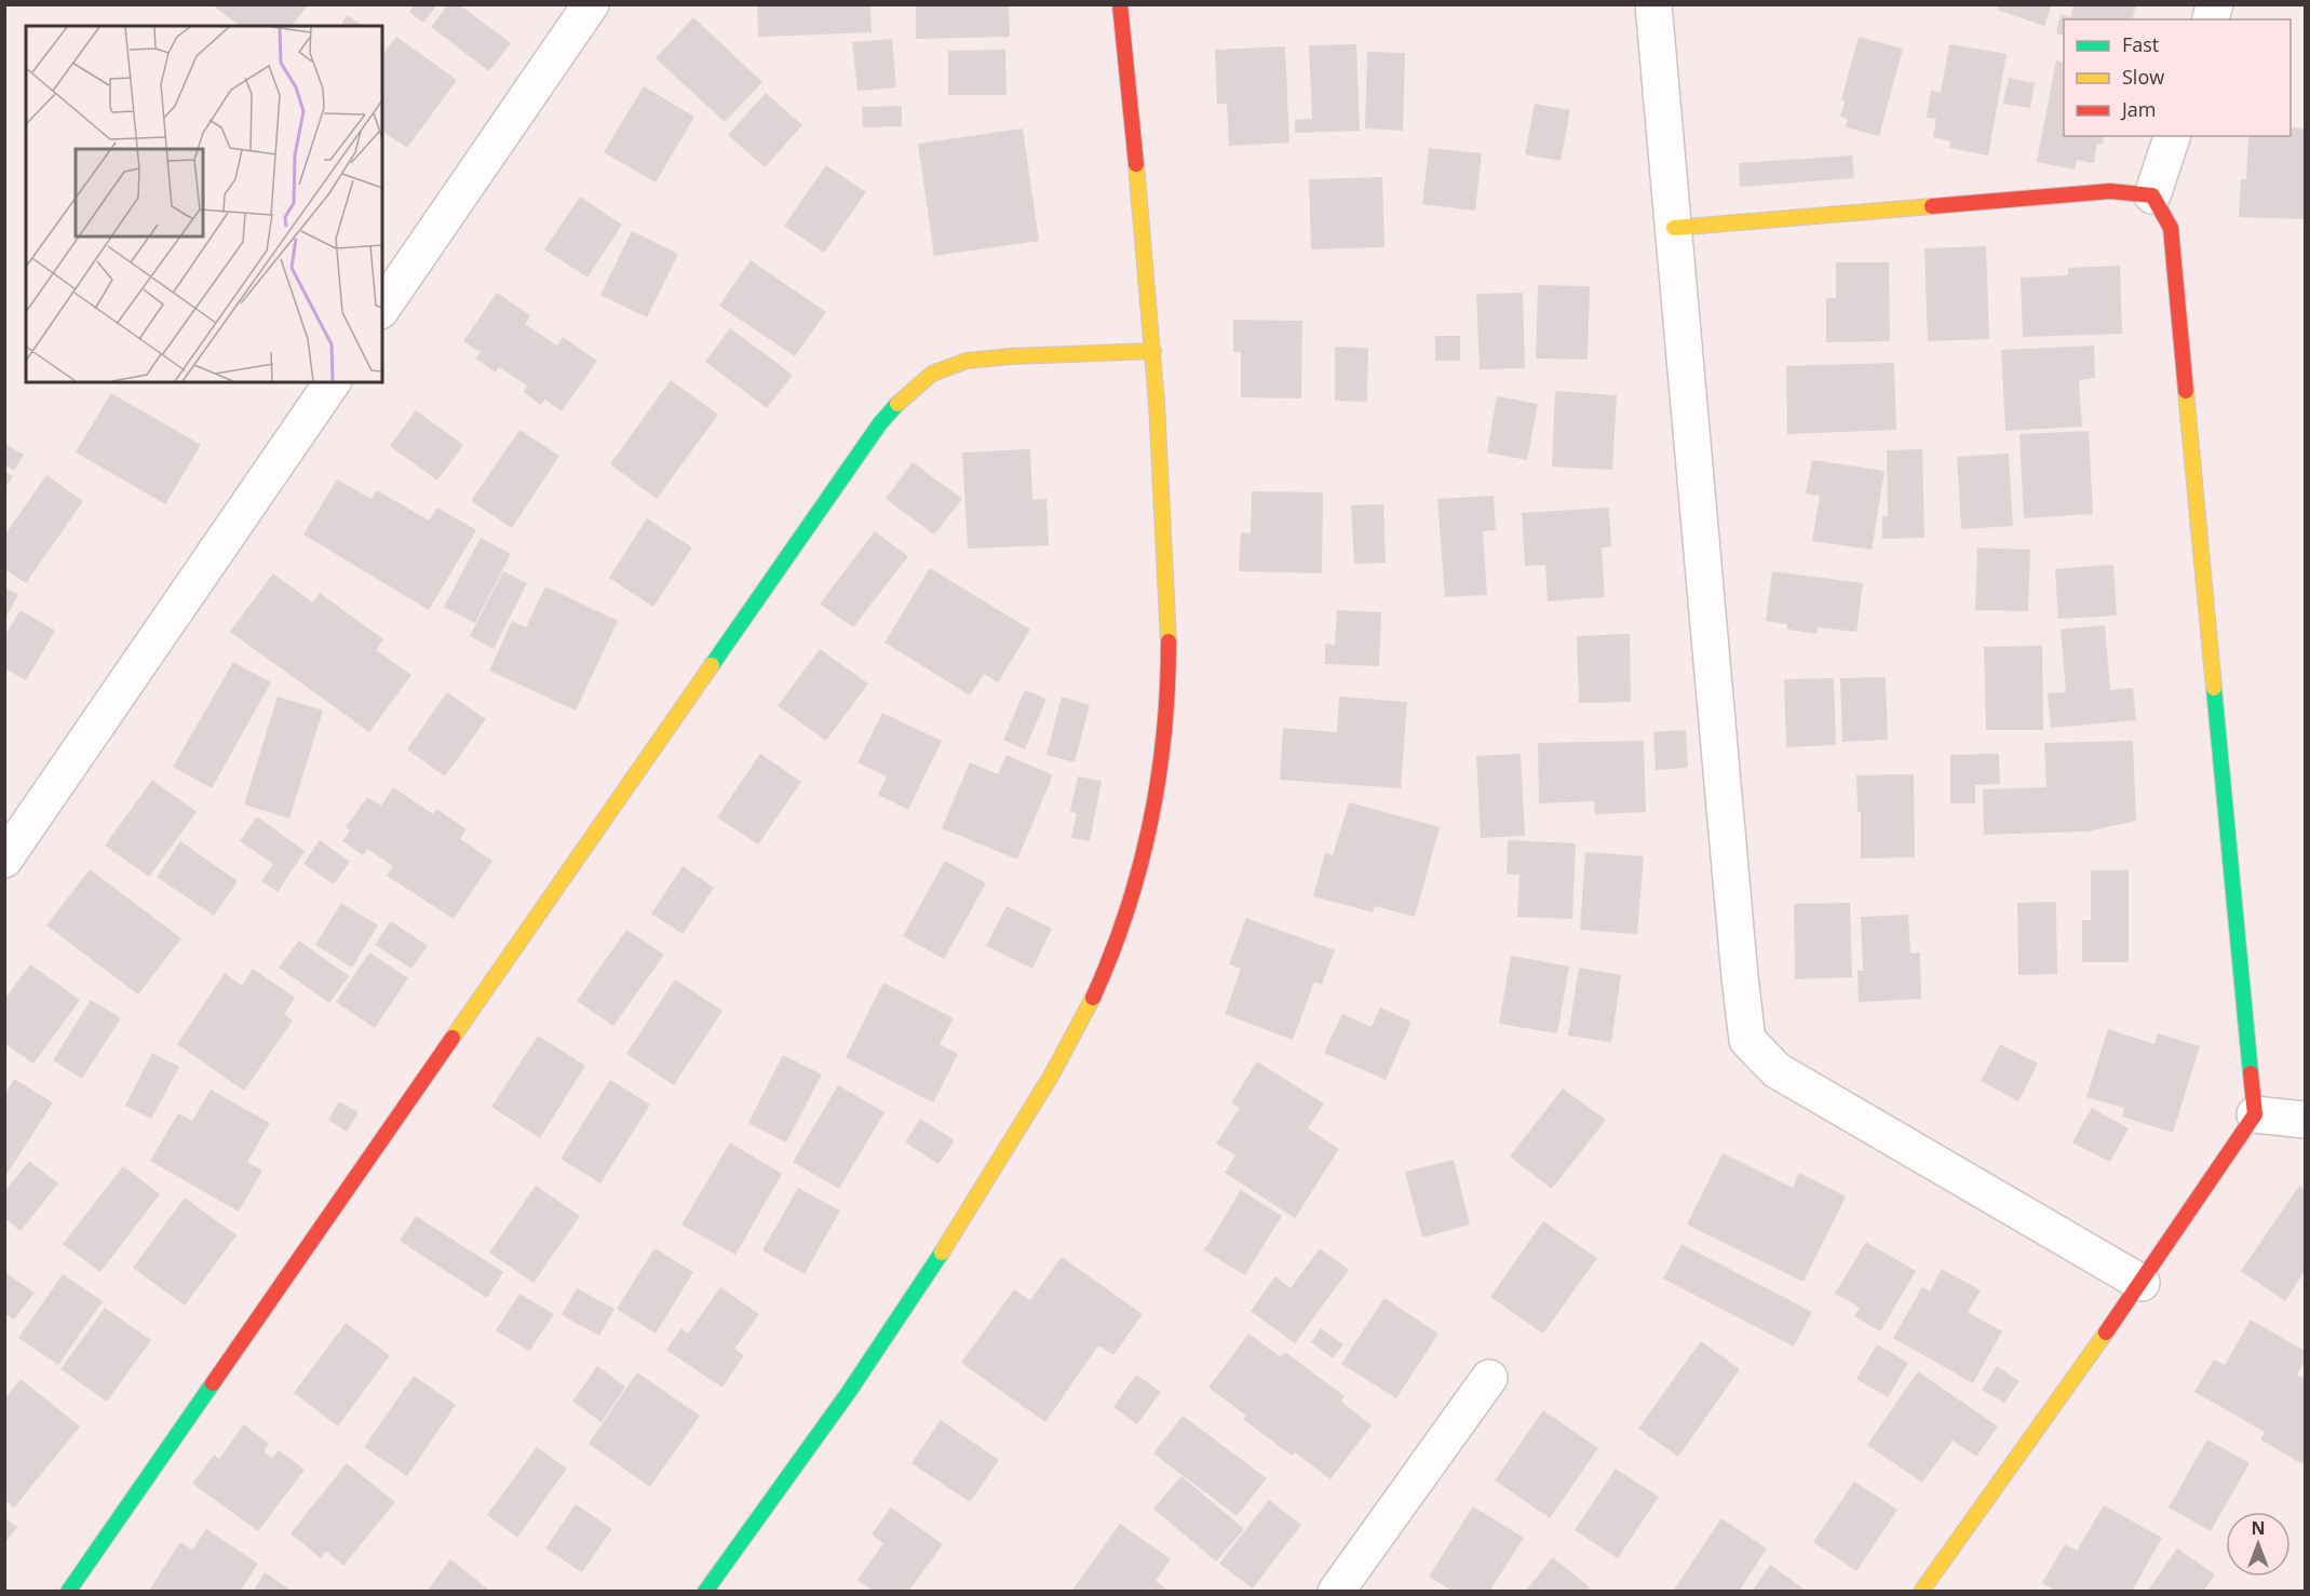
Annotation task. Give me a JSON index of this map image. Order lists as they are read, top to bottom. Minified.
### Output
{"legend":["Fast","Slow","Jam"],"north":"top"}
